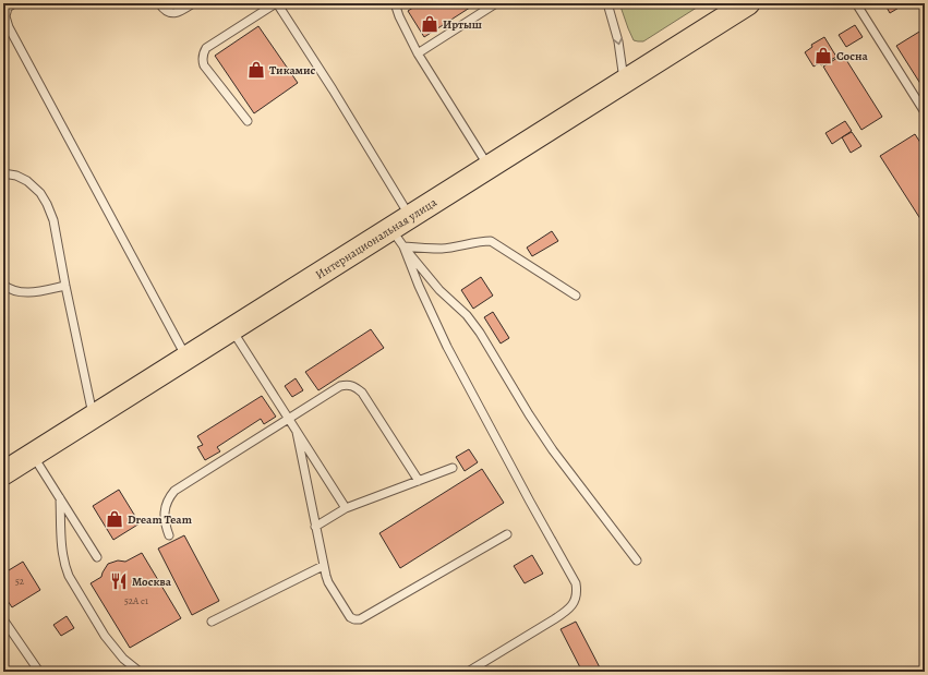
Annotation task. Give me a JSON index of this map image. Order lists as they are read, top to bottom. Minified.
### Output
{"streets":{"main road":["Интернациональная улица"]},"places":{"shop":["Иртыш","Сосна","Тикамис","Dream Team"],"restaurant":["Москва"]},"house_numbers":["52","52А с1"]}
